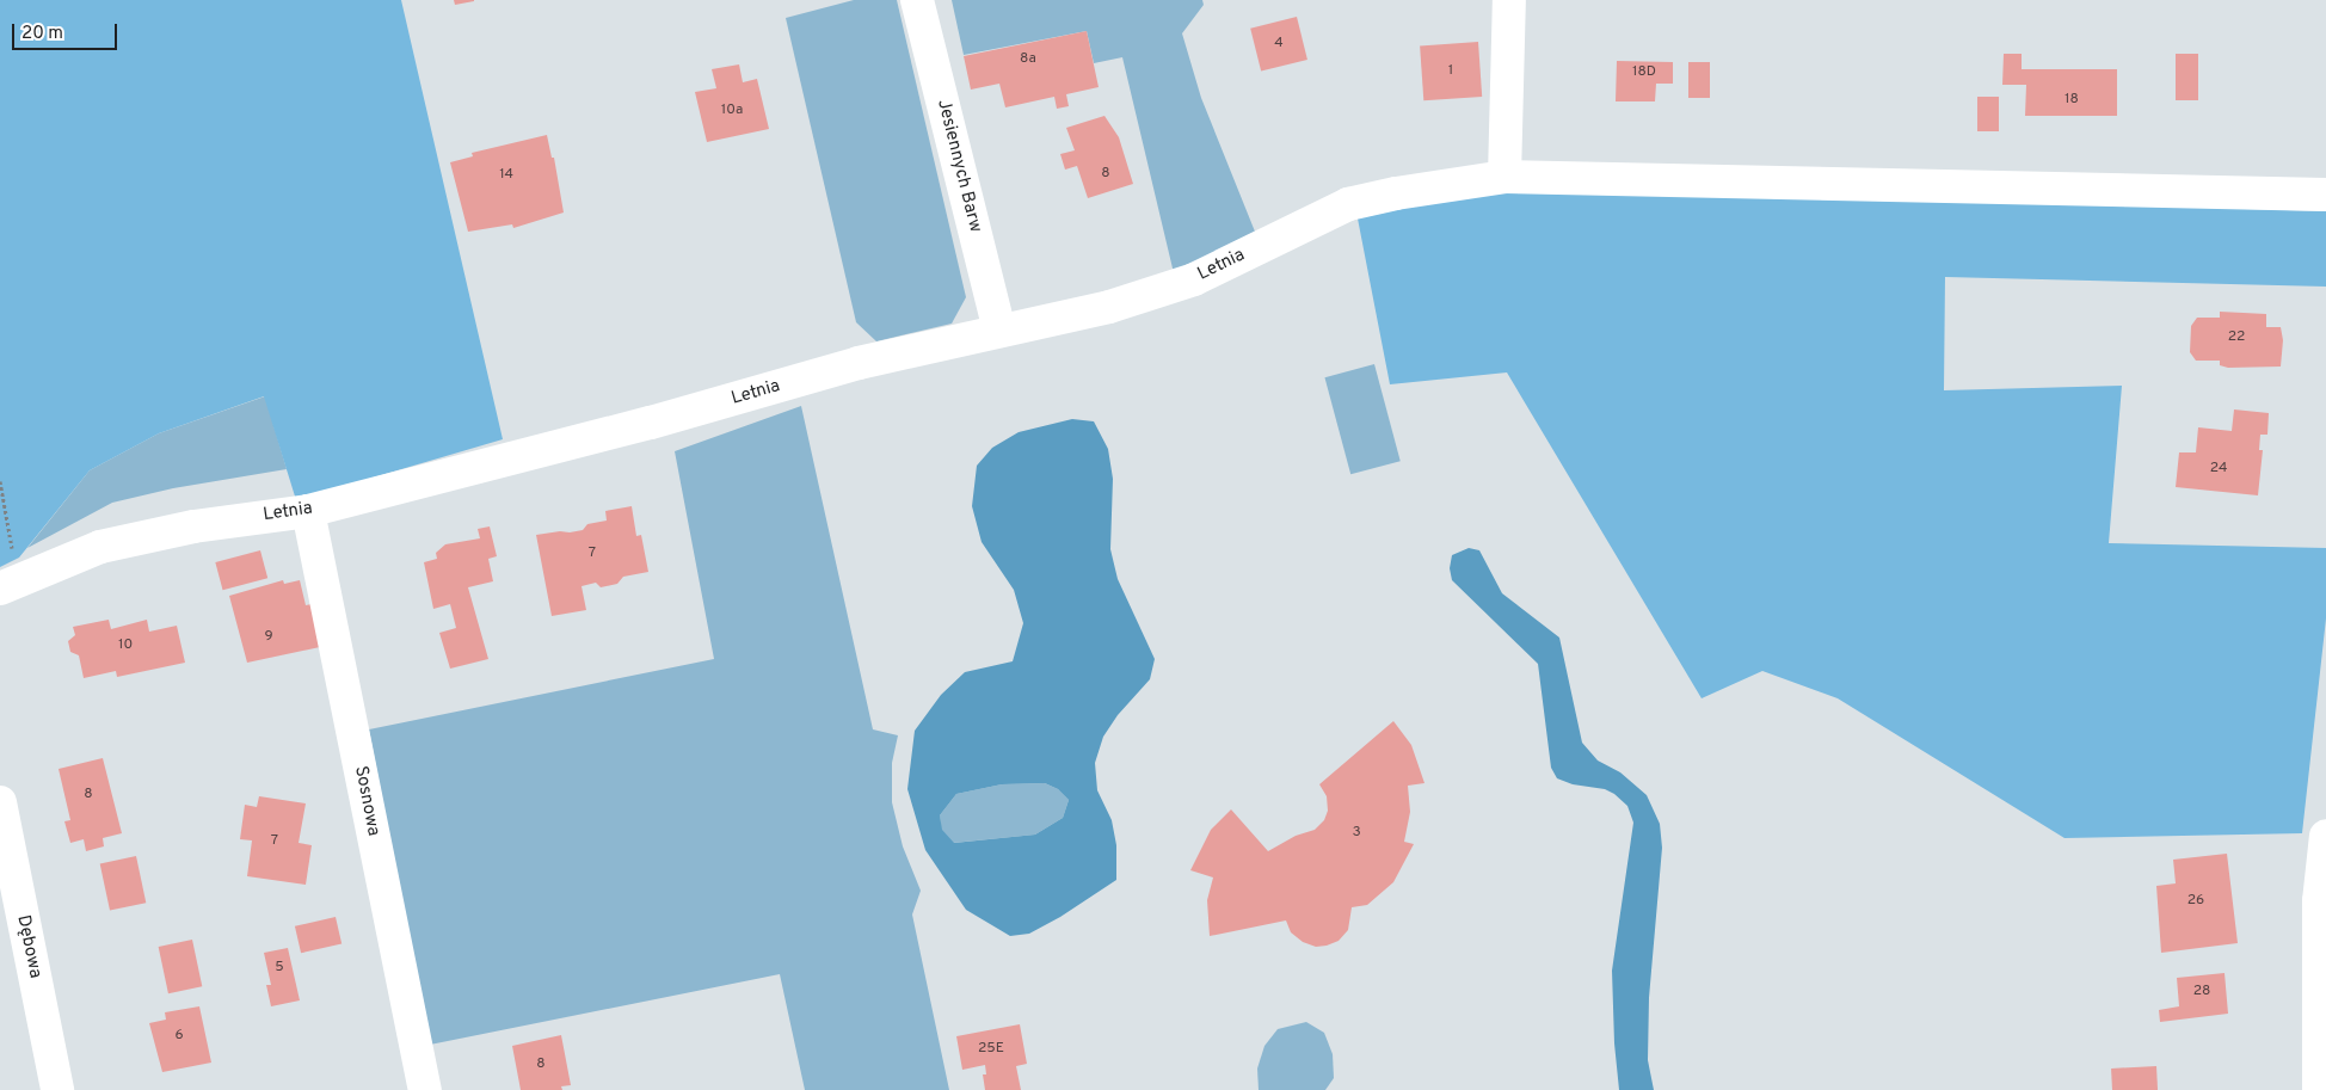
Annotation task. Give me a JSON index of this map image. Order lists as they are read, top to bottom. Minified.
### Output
{"streets":{"street":["Jesiennych Barw","Letnia","Sosnowa","Dębowa"]},"crossings":[["Jesiennych Barw","Letnia"],["Letnia","Sosnowa"]],"house_numbers":["4","8a","1","18D","18","10a","8","14","22","24","7","9","10","8","3","7","26","5","28","6","25E","8"],"scale_bar":"20 m"}
